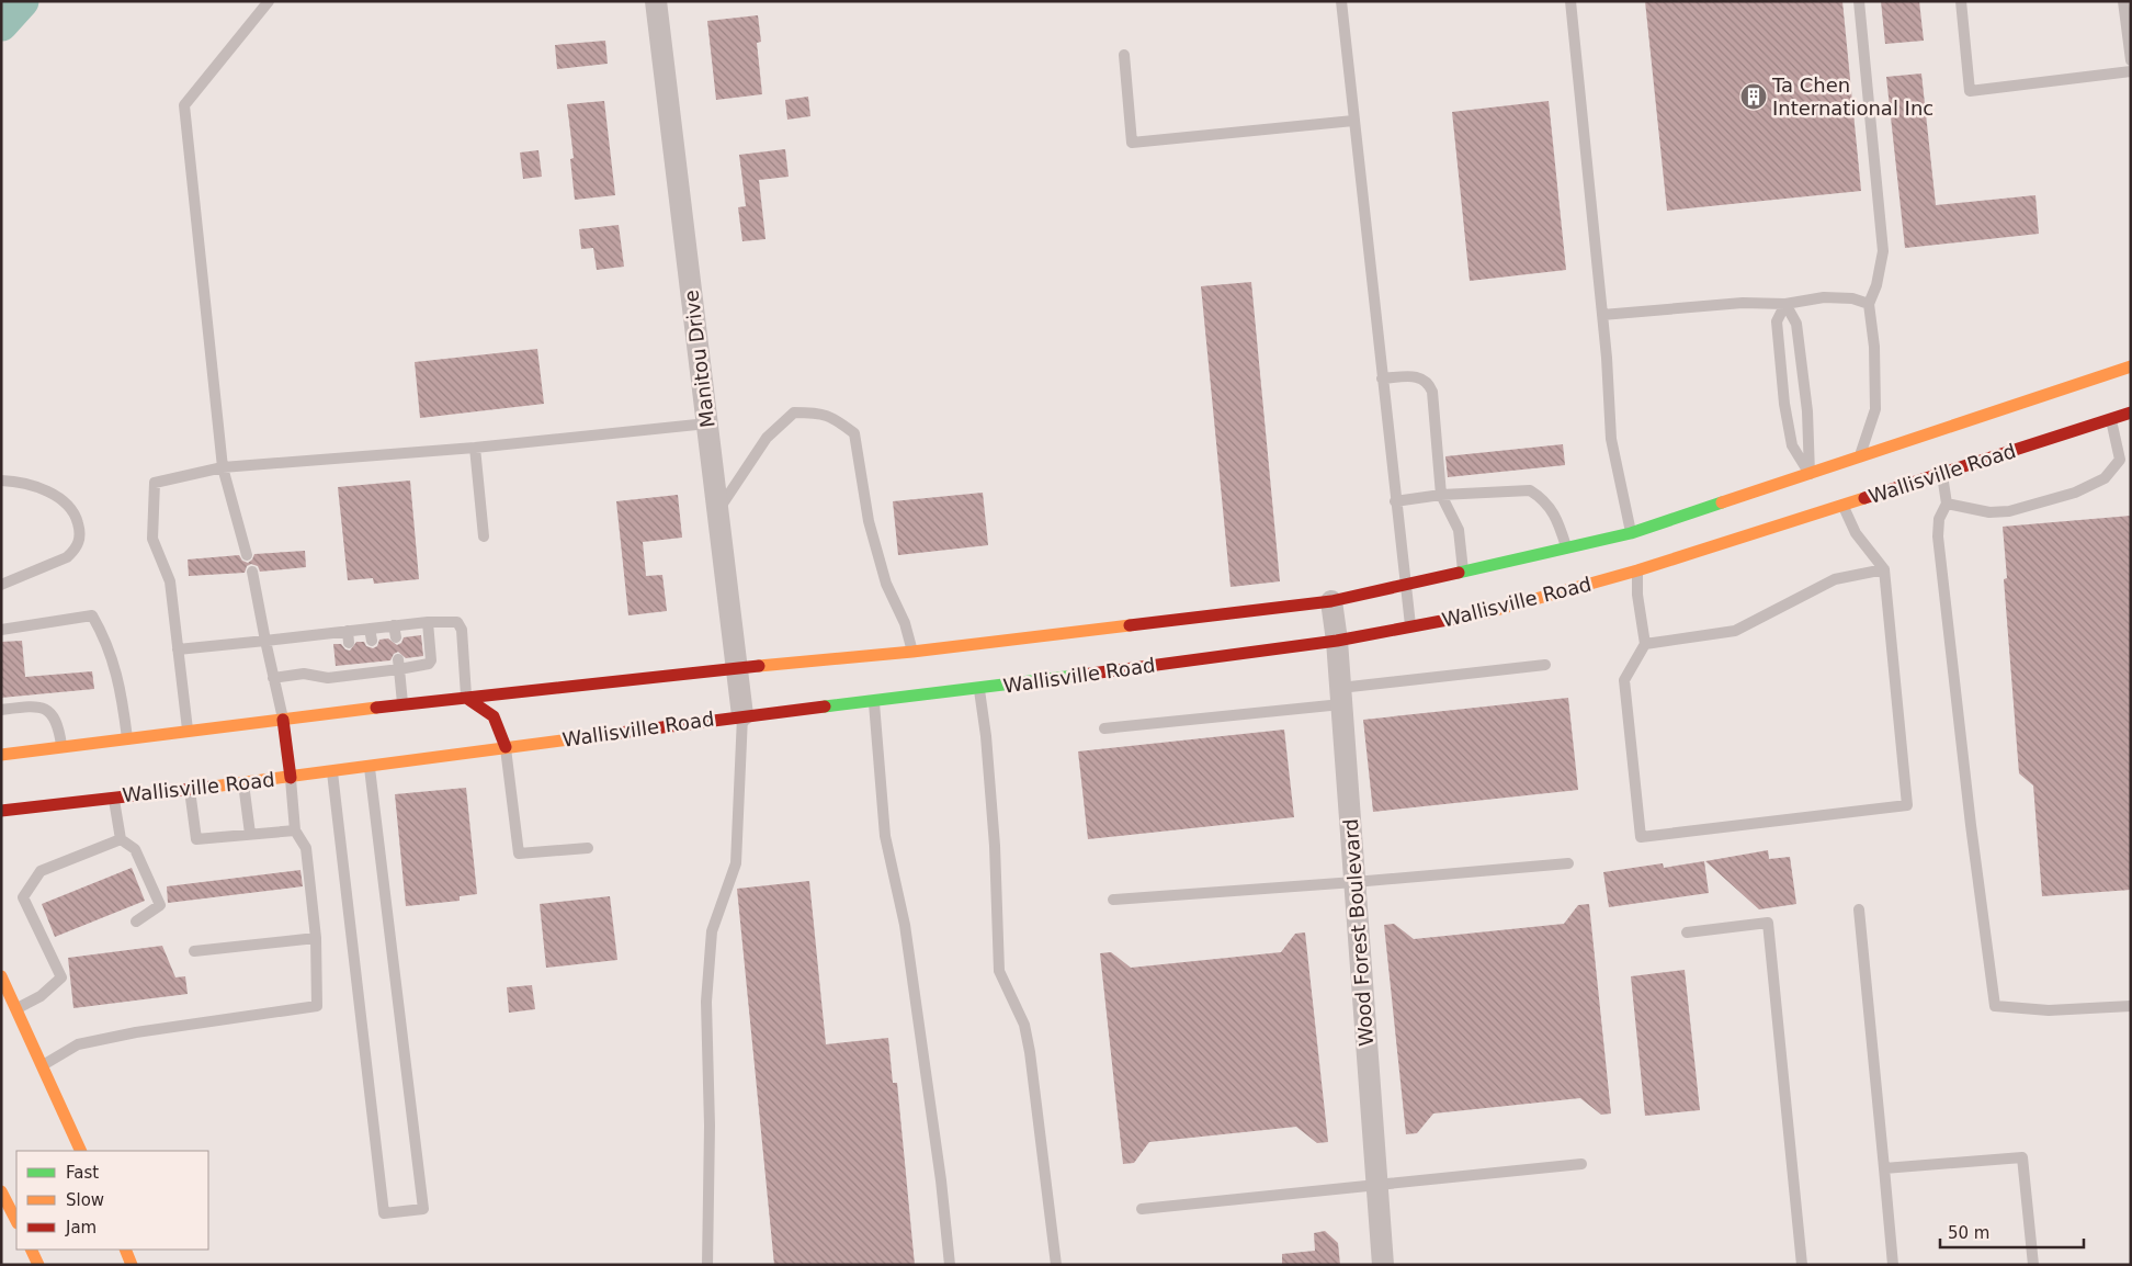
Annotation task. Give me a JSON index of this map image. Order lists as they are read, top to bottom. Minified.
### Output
{"streets":{"main road":["Wallisville Road"],"street":["Manitou Drive","Wood Forest Boulevard"]},"crossings":[["Manitou Drive","Wallisville Road"],["Wallisville Road","Wood Forest Boulevard"]],"places":{"building":["Ta Chen International Inc"]},"legend":["Fast","Slow","Jam"],"scale_bar":"50 m"}
